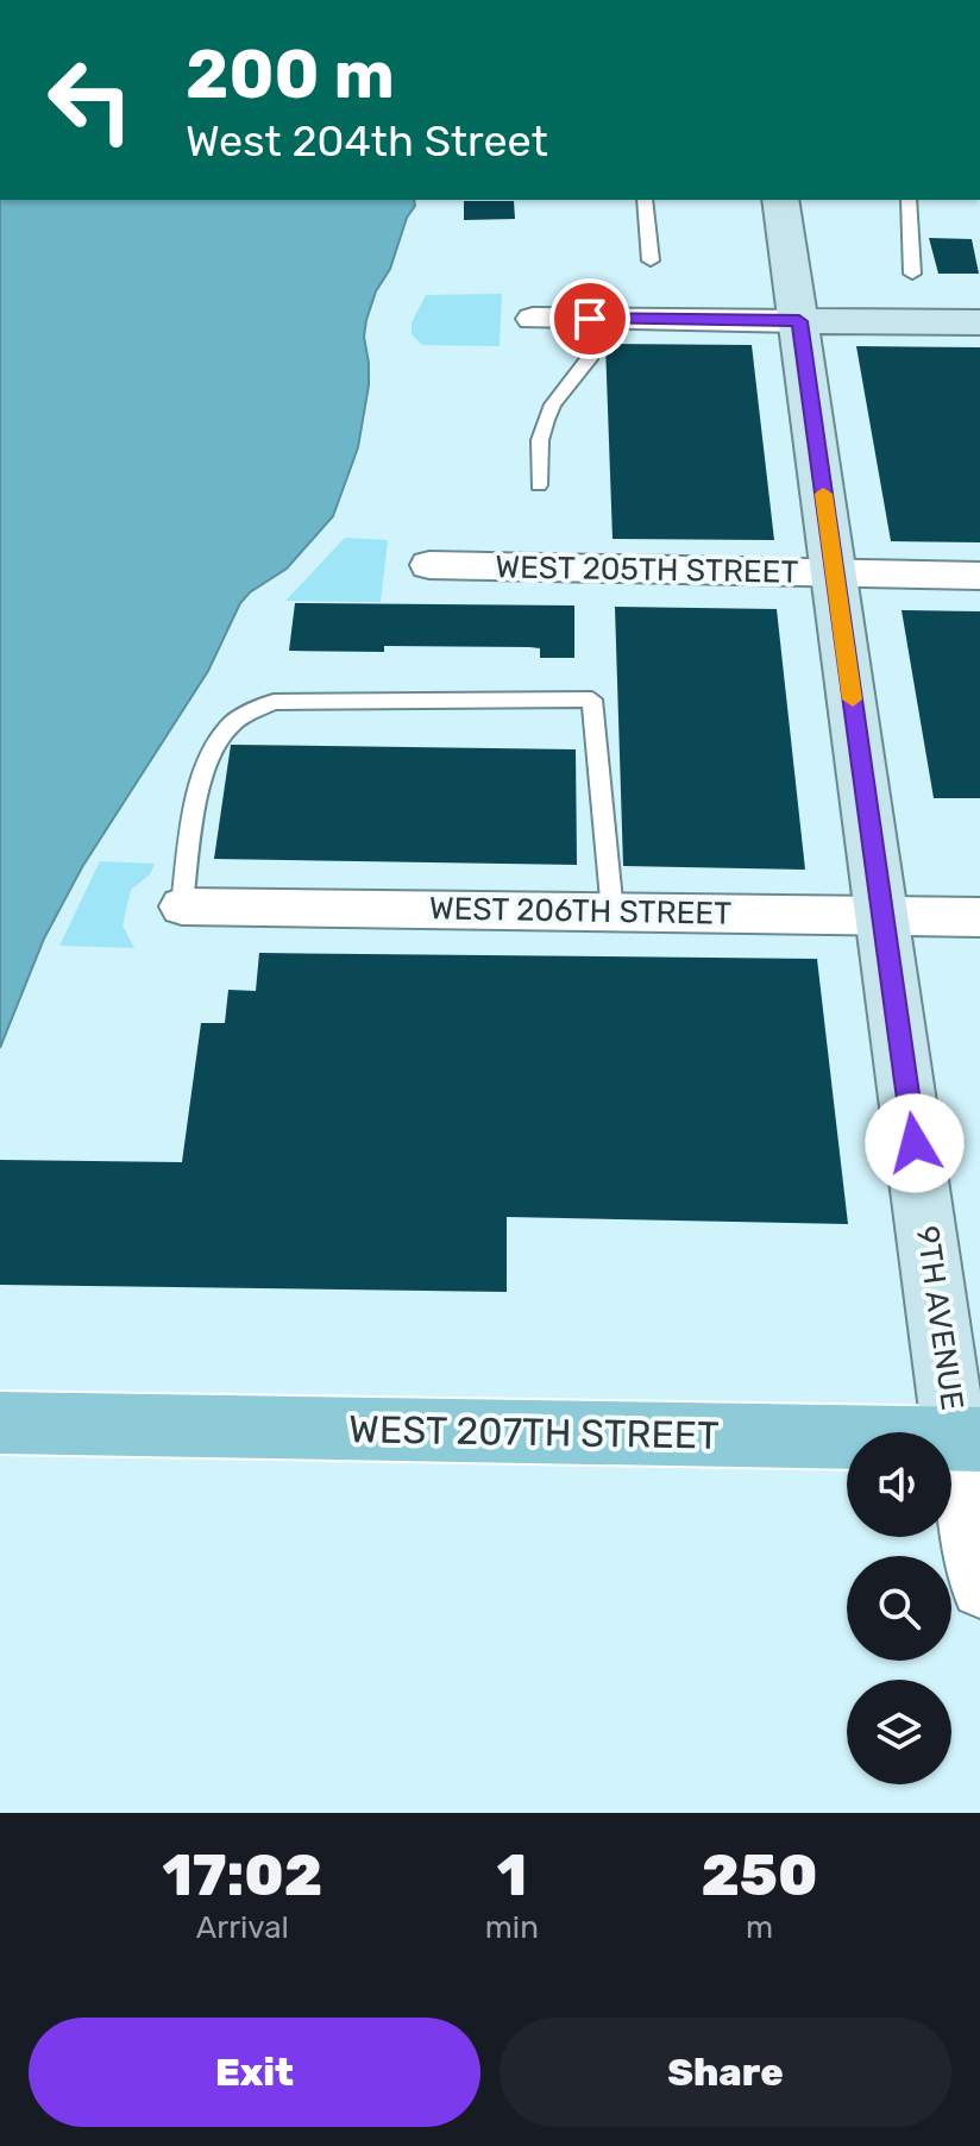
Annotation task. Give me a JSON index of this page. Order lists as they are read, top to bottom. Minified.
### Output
{"streets":{"main road":["WEST 207TH STREET"],"street":["WEST 205TH STREET","WEST 206TH STREET","9TH AVENUE"]},"crossings":[["WEST 205TH STREET","9TH AVENUE"],["WEST 206TH STREET","9TH AVENUE"],["9TH AVENUE","WEST 207TH STREET"]],"page":{"turn":["200 m","West 204th Street"],"eta":["17:02","Arrival","1","min","250","m"],"buttons":["Exit","Share"]}}
